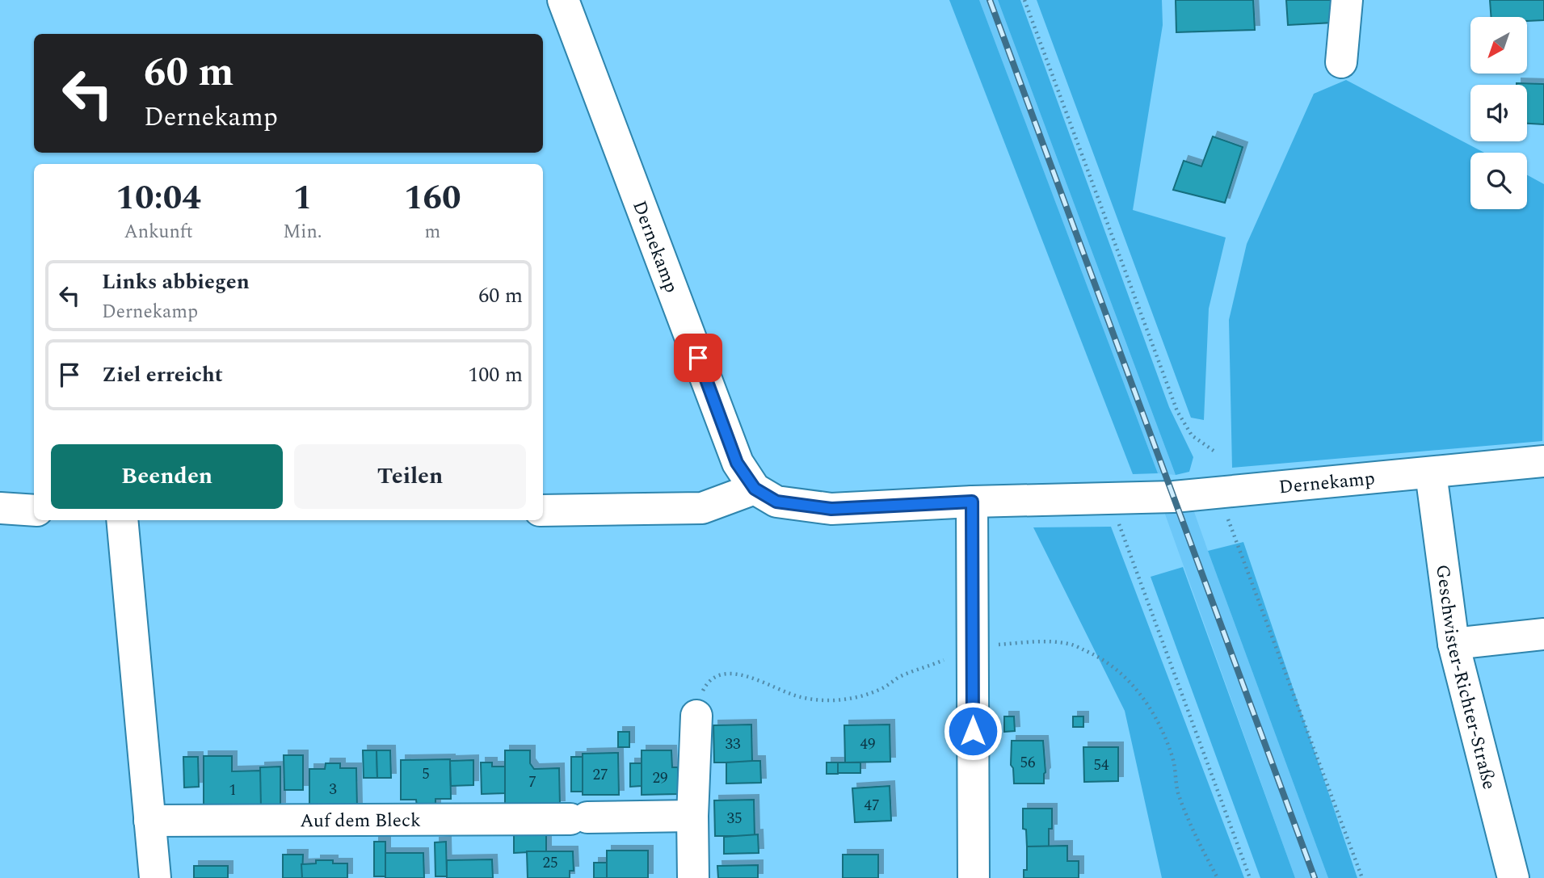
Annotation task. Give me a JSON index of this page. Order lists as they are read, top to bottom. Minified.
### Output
{"streets":{"street":["Dernekamp","Geschwister-Richter-Straße","Auf dem Bleck"]},"crossings":[["Dernekamp","Geschwister-Richter-Straße"]],"house_numbers":["33","49","56","54","5","27","29","7","3","1","47","35","25"],"north":"bottom left","page":{"turn":["60 m","Dernekamp"],"eta":["10:04","Ankunft","1","Min.","160","m"],"list":[{"name":"Links abbiegen","note":"Dernekamp","value":"60 m"},{"name":"Ziel erreicht","value":"100 m"}],"buttons":["Beenden","Teilen"]}}
